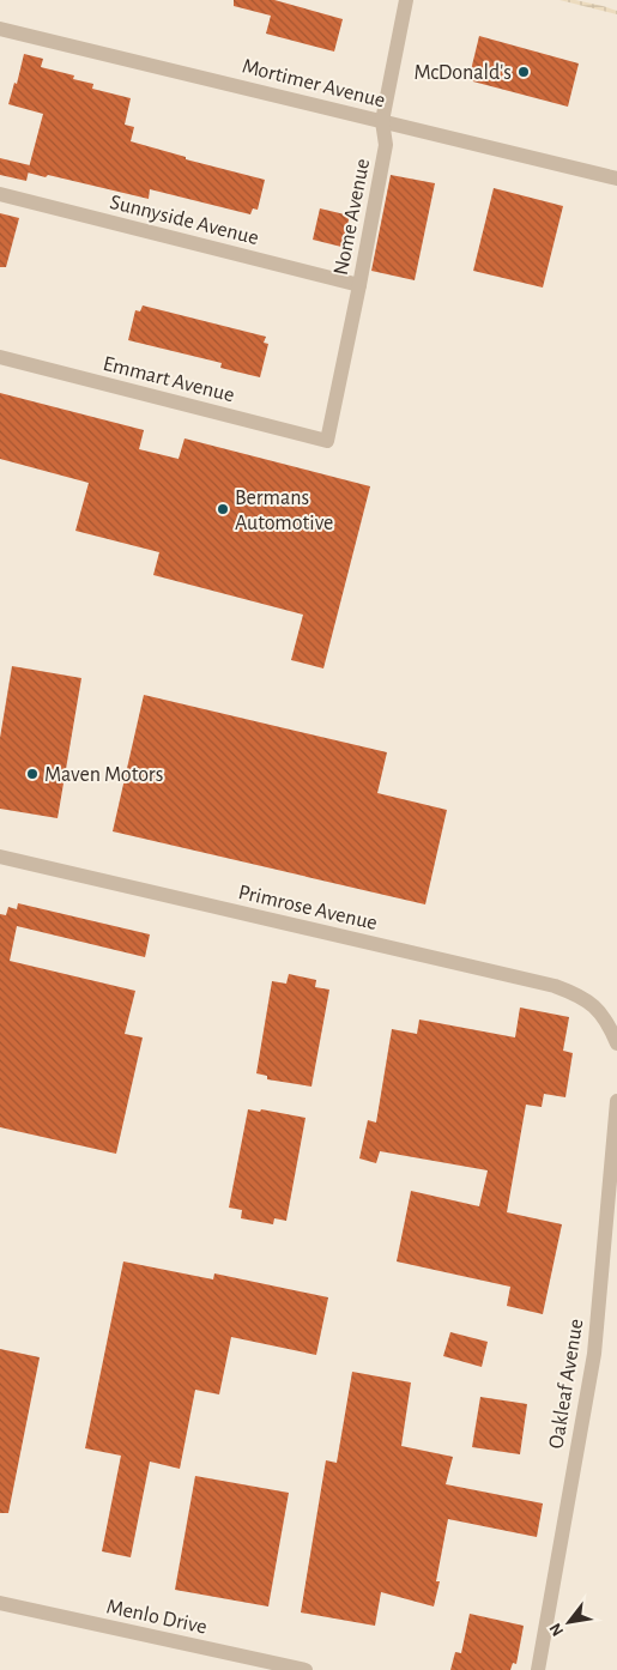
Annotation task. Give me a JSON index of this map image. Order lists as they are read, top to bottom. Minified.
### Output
{"streets":{"street":["Mortimer Avenue","Nome Avenue","Sunnyside Avenue","Emmart Avenue","Primrose Avenue","Oakleaf Avenue","Menlo Drive"]},"crossings":[["Mortimer Avenue","Nome Avenue"],["Nome Avenue","Sunnyside Avenue"],["Nome Avenue","Emmart Avenue"]],"places":["McDonald's","Bermans Automotive","Maven Motors"],"north":"bottom left"}
